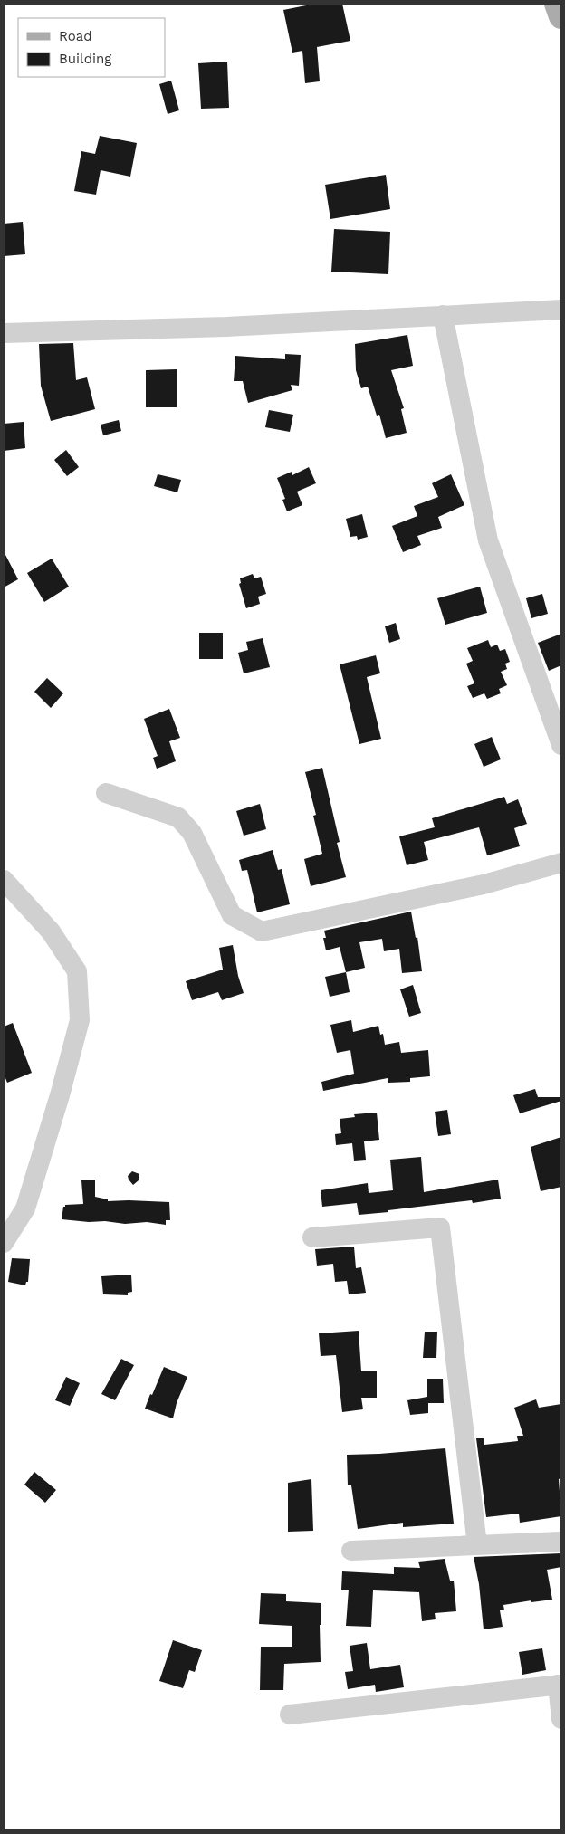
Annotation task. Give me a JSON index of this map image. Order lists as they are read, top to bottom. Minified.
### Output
{"legend":["Road","Building"]}
